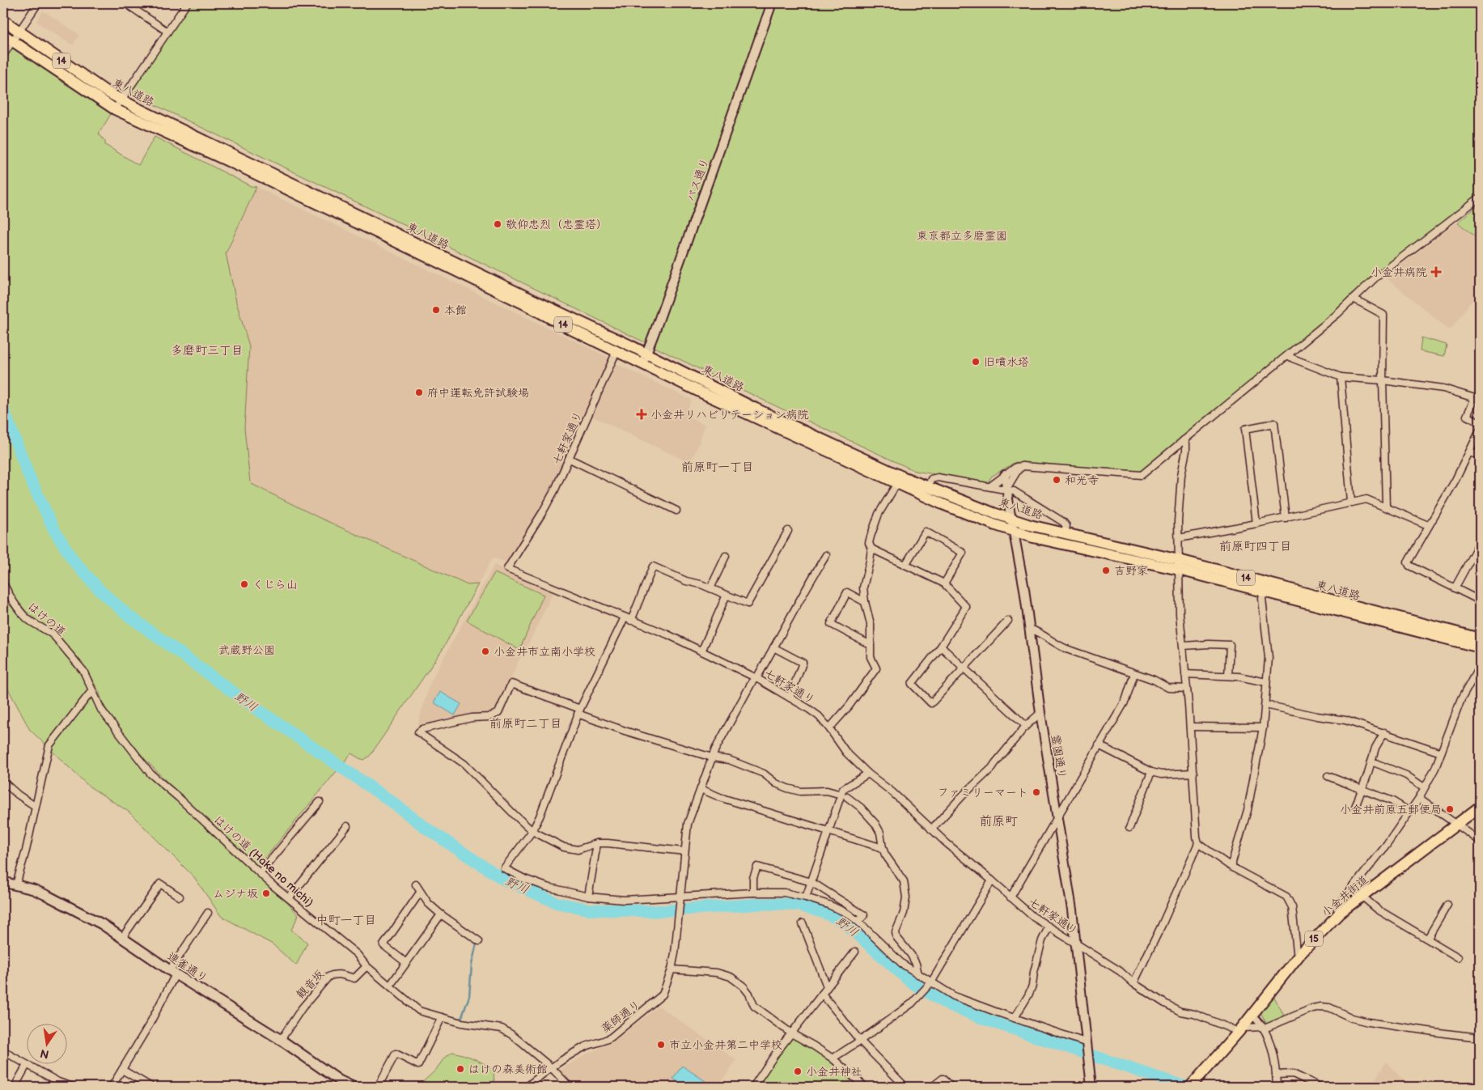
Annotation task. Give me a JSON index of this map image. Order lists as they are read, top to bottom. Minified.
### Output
{"streets":{"main road":["14","東八道路","小金井街道","15","連雀通り"],"street":["バス通り","七軒家通り","はけの道","霊園通り","はけの道 (Hake no michi)","観音坂","薬師通り"]},"crossings":[["東八道路","バス通り"],["東八道路","七軒家通り"],["東八道路","霊園通り"],["七軒家通り","霊園通り"],["七軒家通り","小金井街道"],["はけの道","はけの道 (Hake no michi)"],["はけの道 (Hake no michi)","観音坂"],["はけの道 (Hake no michi)","薬師通り"],["連雀通り","観音坂"]],"districts":["多磨町三丁目","前原町一丁目","前原町四丁目","前原町二丁目","前原町","中町一丁目"],"water":["野川"],"parks":["東京都立多磨霊園","武蔵野公園"],"places":{"other":["敬仰忠烈（忠霊塔）","本館","旧噴水塔","府中運転免許試験場","和光寺","吉野家","くじら山","小金井市立南小学校","ファミリーマート","小金井前原五郵便局","ムジナ坂","市立小金井第二中学校","はけの森美術館","小金井神社"],"health":["小金井病院","小金井リハビリテーション病院"]},"north":"bottom"}
